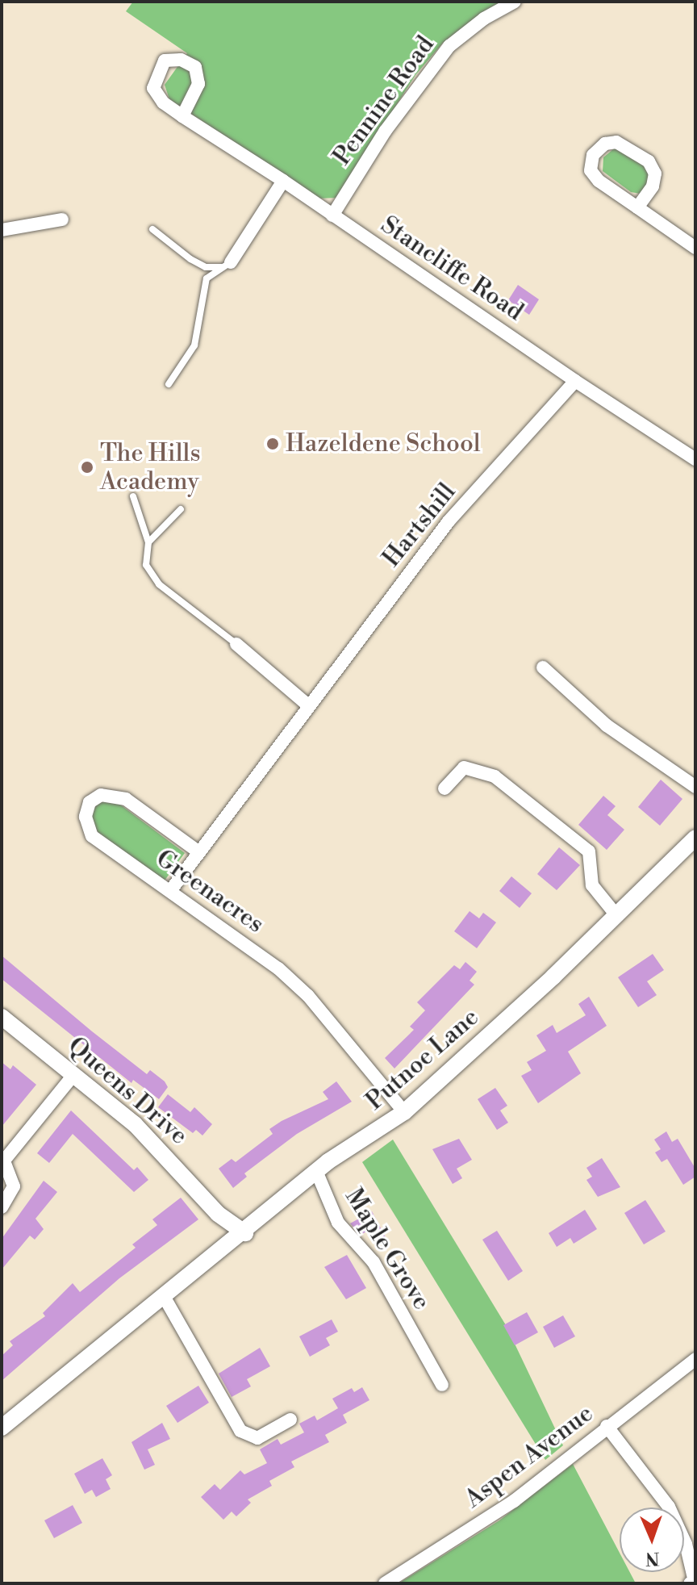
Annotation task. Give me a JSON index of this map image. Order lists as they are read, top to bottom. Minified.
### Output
{"streets":{"street":["Pennine Road","Stancliffe Road","Hartshill","Greenacres","Putnoe Lane","Queens Drive","Maple Grove","Aspen Avenue"]},"crossings":[["Pennine Road","Stancliffe Road"],["Stancliffe Road","Hartshill"],["Hartshill","Greenacres"],["Greenacres","Putnoe Lane"],["Putnoe Lane","Queens Drive"],["Putnoe Lane","Maple Grove"]],"places":["Hazeldene School","The Hills Academy"],"north":"bottom"}
